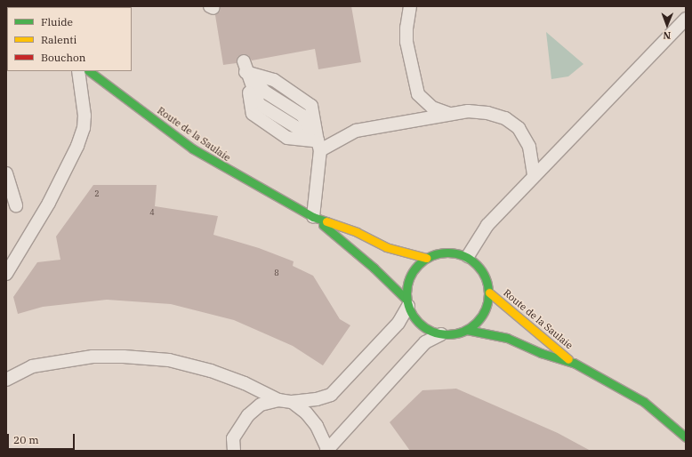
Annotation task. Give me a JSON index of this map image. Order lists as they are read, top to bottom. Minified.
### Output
{"streets":{"street":["Route de la Saulaie"]},"house_numbers":["2","4","8"],"legend":["Fluide","Ralenti","Bouchon"],"scale_bar":"20 m","north":"bottom"}
